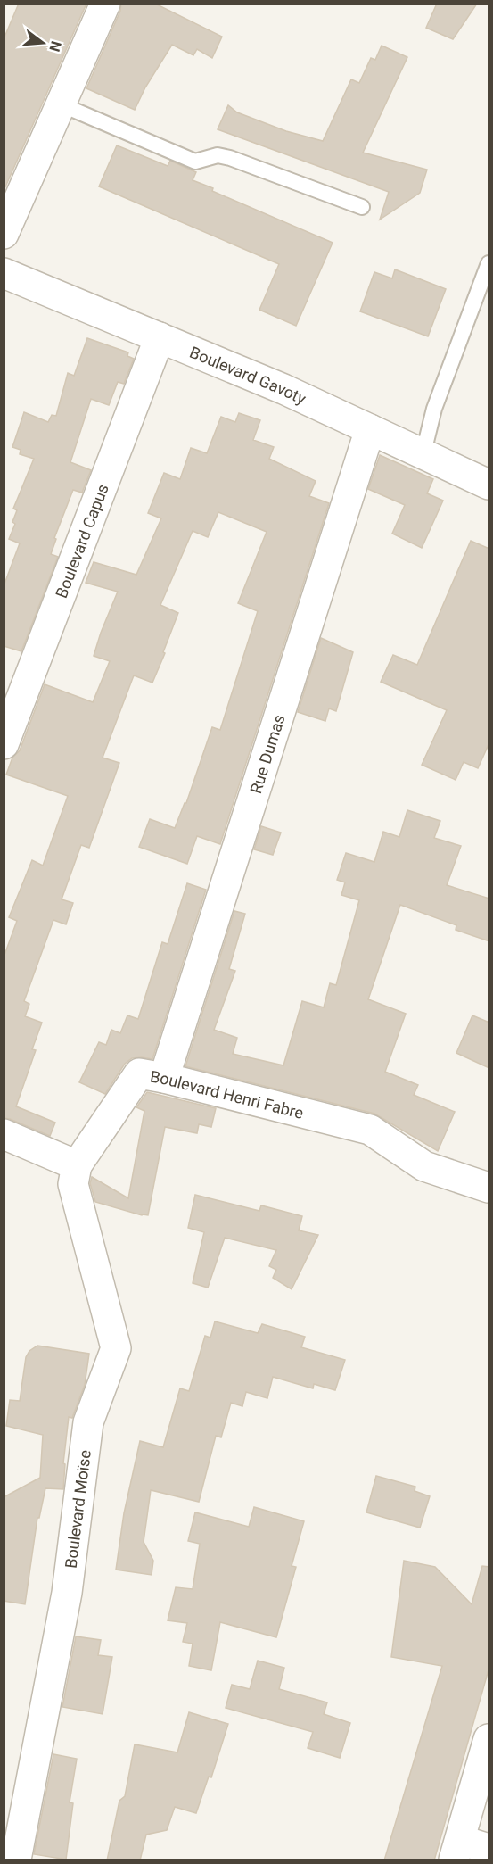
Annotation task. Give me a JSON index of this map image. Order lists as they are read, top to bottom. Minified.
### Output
{"streets":{"street":["Boulevard Gavoty","Boulevard Capus","Rue Dumas","Boulevard Henri Fabre","Boulevard Moïse"]},"crossings":[["Boulevard Gavoty","Boulevard Capus"],["Boulevard Gavoty","Rue Dumas"],["Rue Dumas","Boulevard Henri Fabre"],["Boulevard Henri Fabre","Boulevard Moïse"]],"north":"right"}
